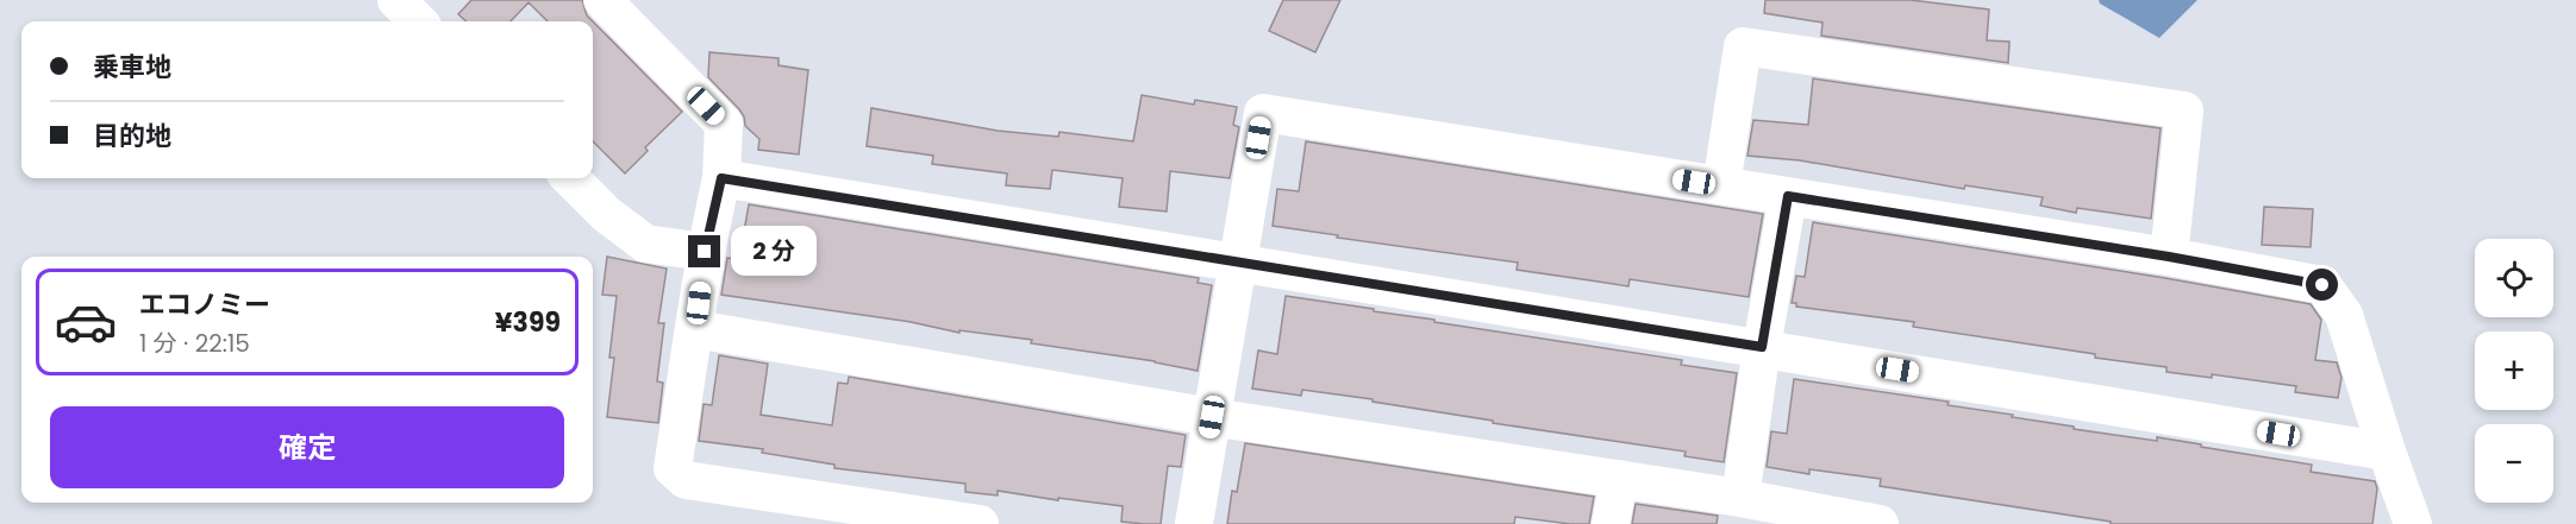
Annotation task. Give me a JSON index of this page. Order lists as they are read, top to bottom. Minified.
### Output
{"page":{"banner":["乗車地","目的地"],"bubble":"2 分","map_buttons":["+","−"],"list":[{"name":"エコノミー","note":"1 分 · 22:15","value":"¥399"}],"buttons":"確定"}}
